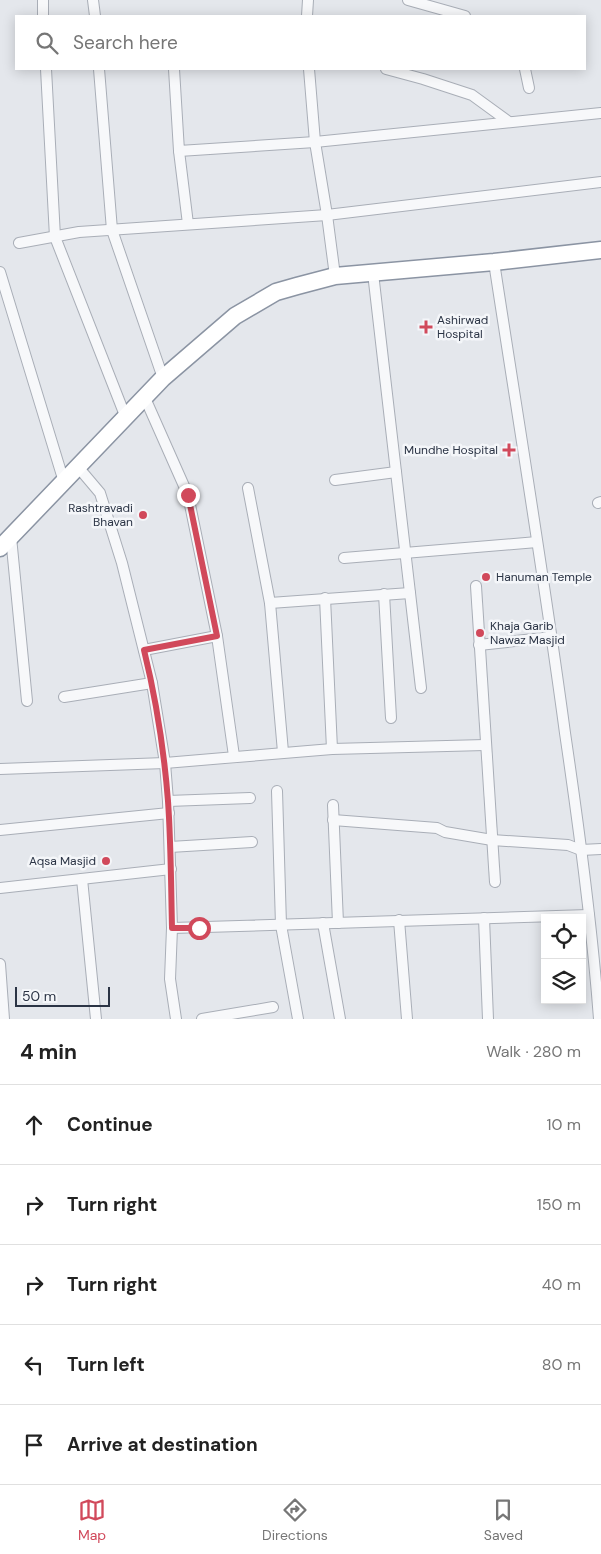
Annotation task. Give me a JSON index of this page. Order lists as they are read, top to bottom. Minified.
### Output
{"places":{"health":["Ashirwad Hospital","Mundhe Hospital"],"other":["Rashtravadi Bhavan","Hanuman Temple","Khaja Garib Nawaz Masjid","Aqsa Masjid"]},"scale_bar":"50 m","page":{"search":"Search here","scale":"50 m","heading":["4 min","Walk · 280 m"],"list":[["Continue","10 m"],["Turn right","150 m"],["Turn right","40 m"],["Turn left","80 m"],"Arrive at destination"],"nav":["Map","Directions","Saved"]}}
